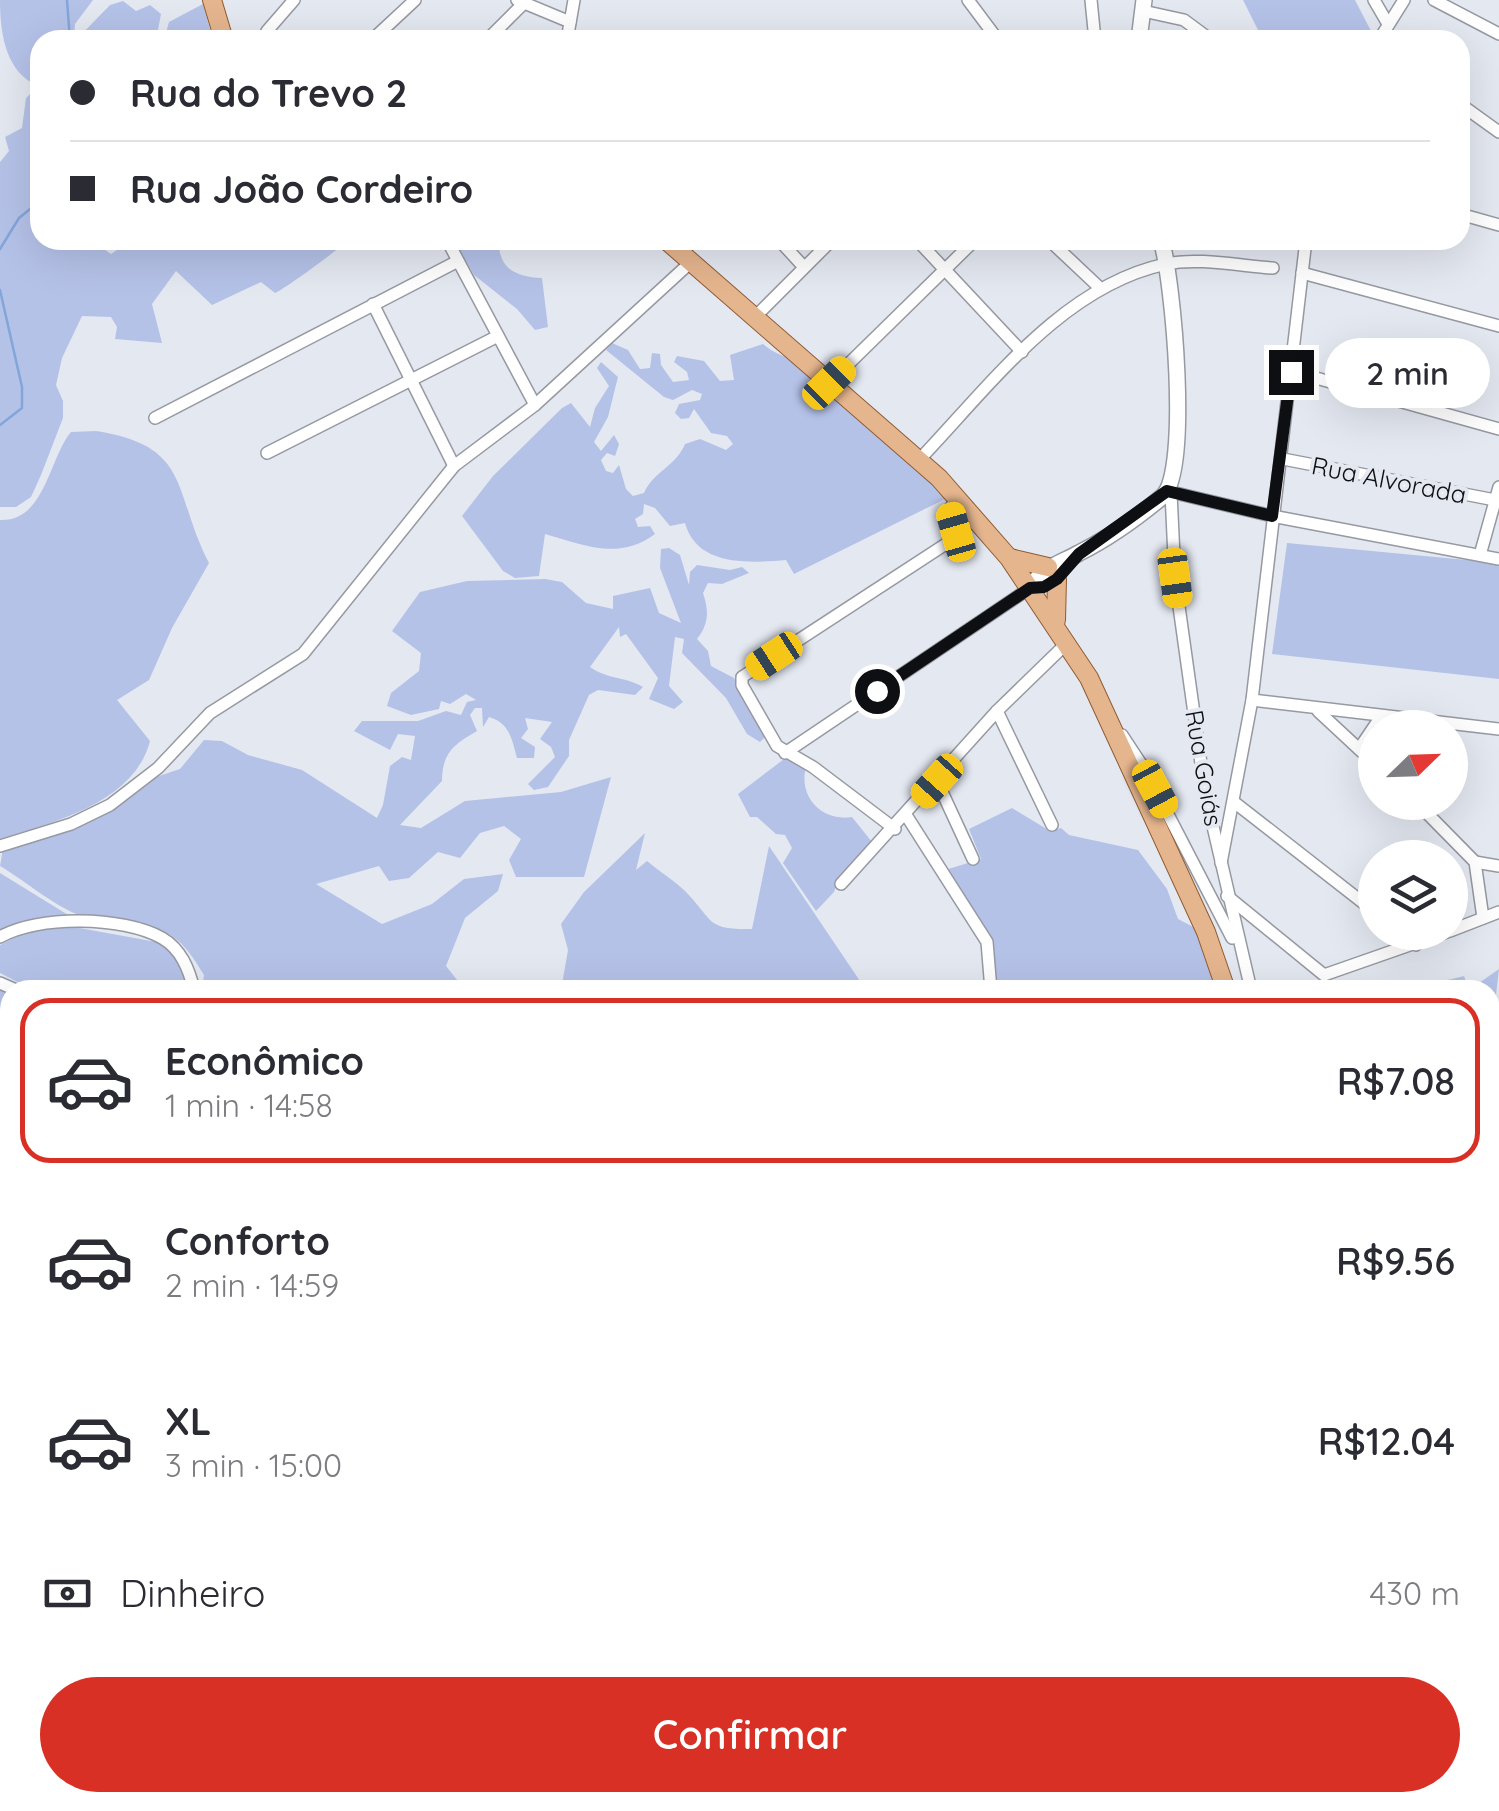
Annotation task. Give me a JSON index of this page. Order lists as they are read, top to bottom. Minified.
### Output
{"streets":{"street":["Rua Alvorada","Rua Goiás"]},"north":"top right","page":{"banner":["Rua do Trevo 2","Rua João Cordeiro"],"bubble":"2 min","list":[{"name":"Econômico","note":"1 min · 14:58","value":"R$7.08"},{"name":"Conforto","note":"2 min · 14:59","value":"R$9.56"},{"name":"XL","note":"3 min · 15:00","value":"R$12.04"}],"pay":["Dinheiro","430 m"],"buttons":"Confirmar"}}
